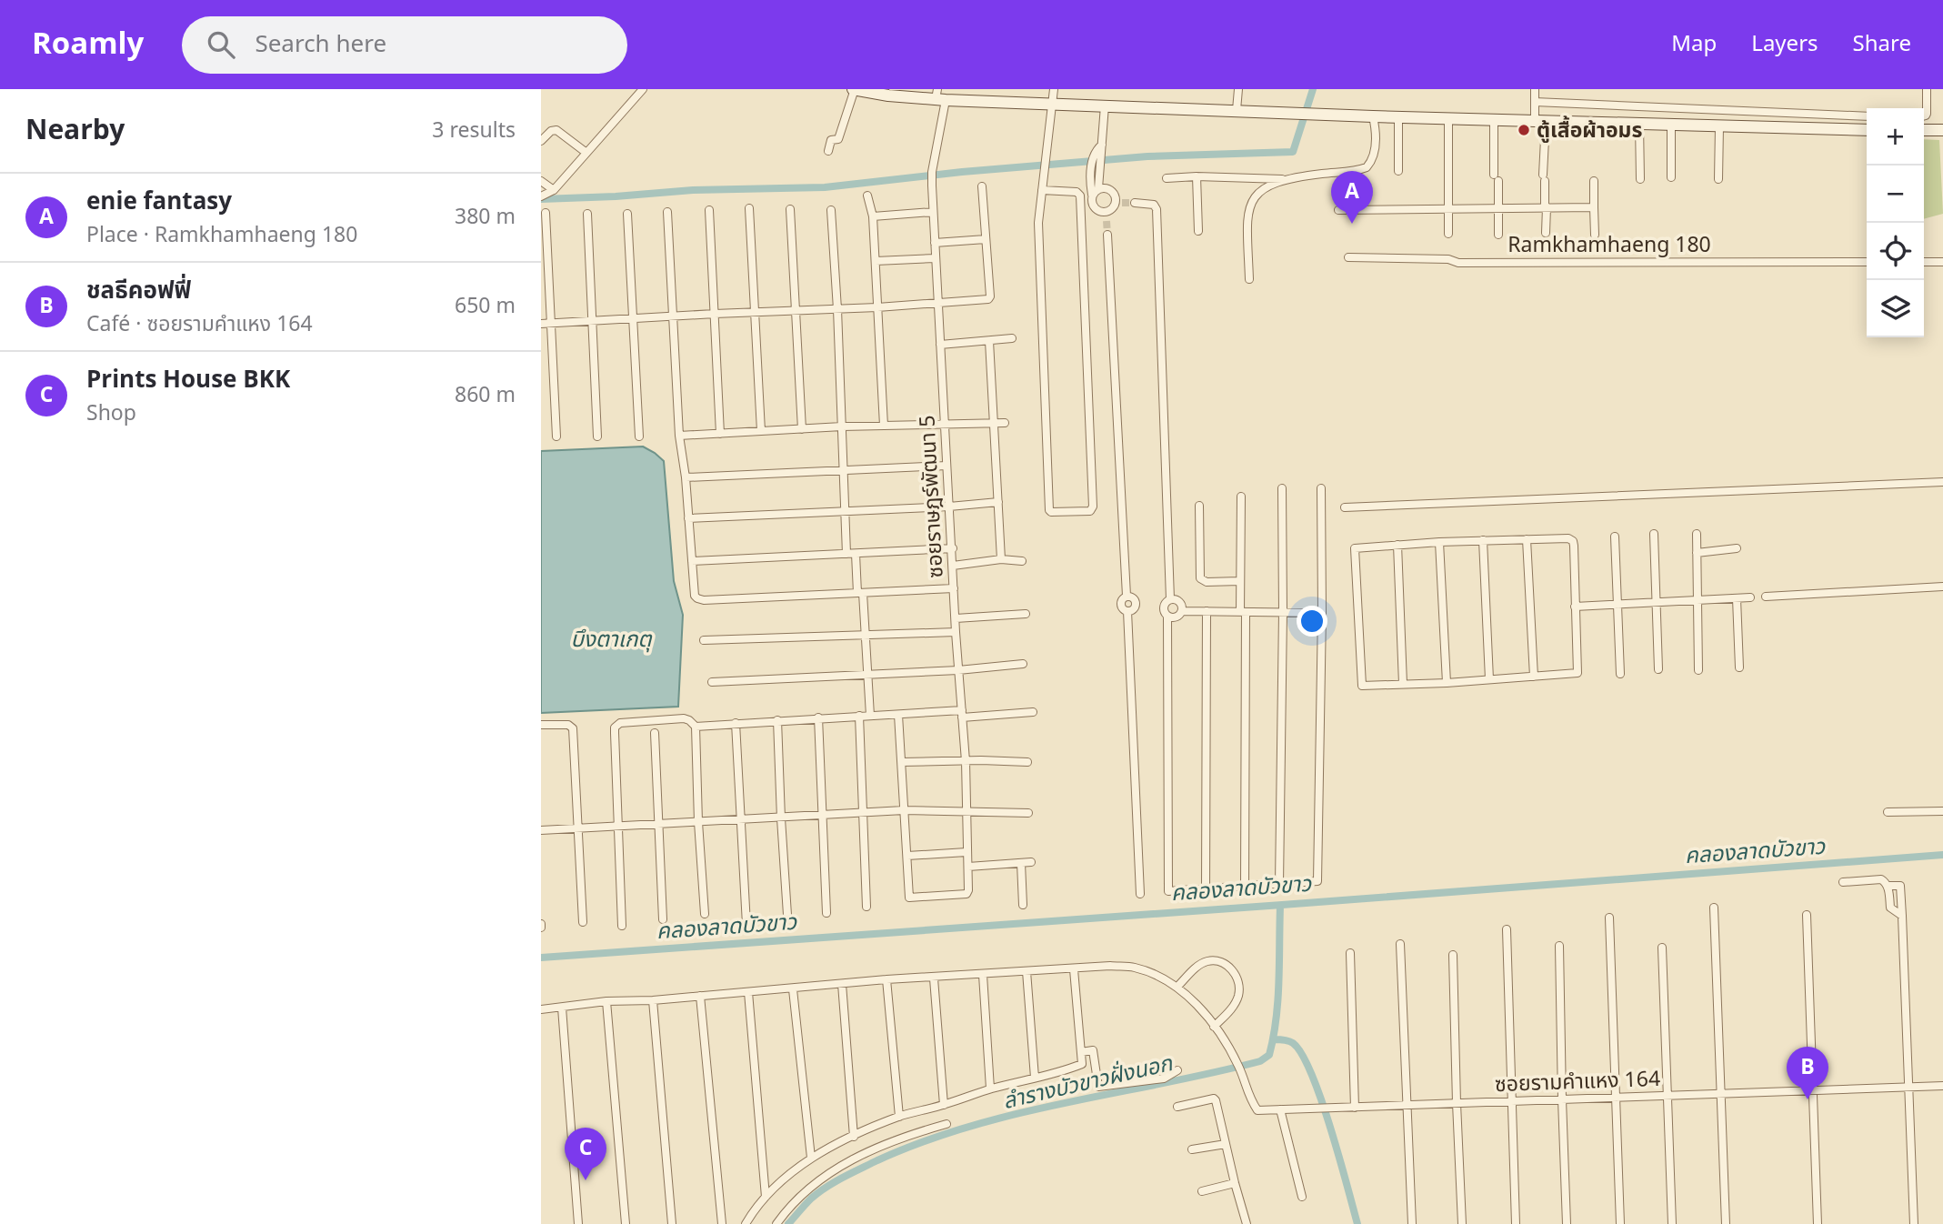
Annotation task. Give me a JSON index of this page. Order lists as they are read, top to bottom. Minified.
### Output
{"streets":{"street":["Ramkhamhaeng 180","ซอยราษฎร์พัฒนา 5","ซอยรามคำแหง 164"]},"water":["บึงตาเกตุ","คลองลาดบัวขาว","ลำรางบัวขาวฝั่งนอก"],"places":["ตู้เสื้อผ้าอมร"],"page":{"header":"Roamly","search":"Search here","nav":["Map","Layers","Share"],"heading":["Nearby","3 results"],"map_buttons":["+","−"],"pins":["A","B","C"],"list":[{"mark":"A","name":"enie fantasy","note":"Place · Ramkhamhaeng 180","value":"380 m"},{"mark":"B","name":"ชลธีคอฟฟี่","note":"Café · ซอยรามคำแหง 164","value":"650 m"},{"mark":"C","name":"Prints House BKK","note":"Shop","value":"860 m"}]}}
